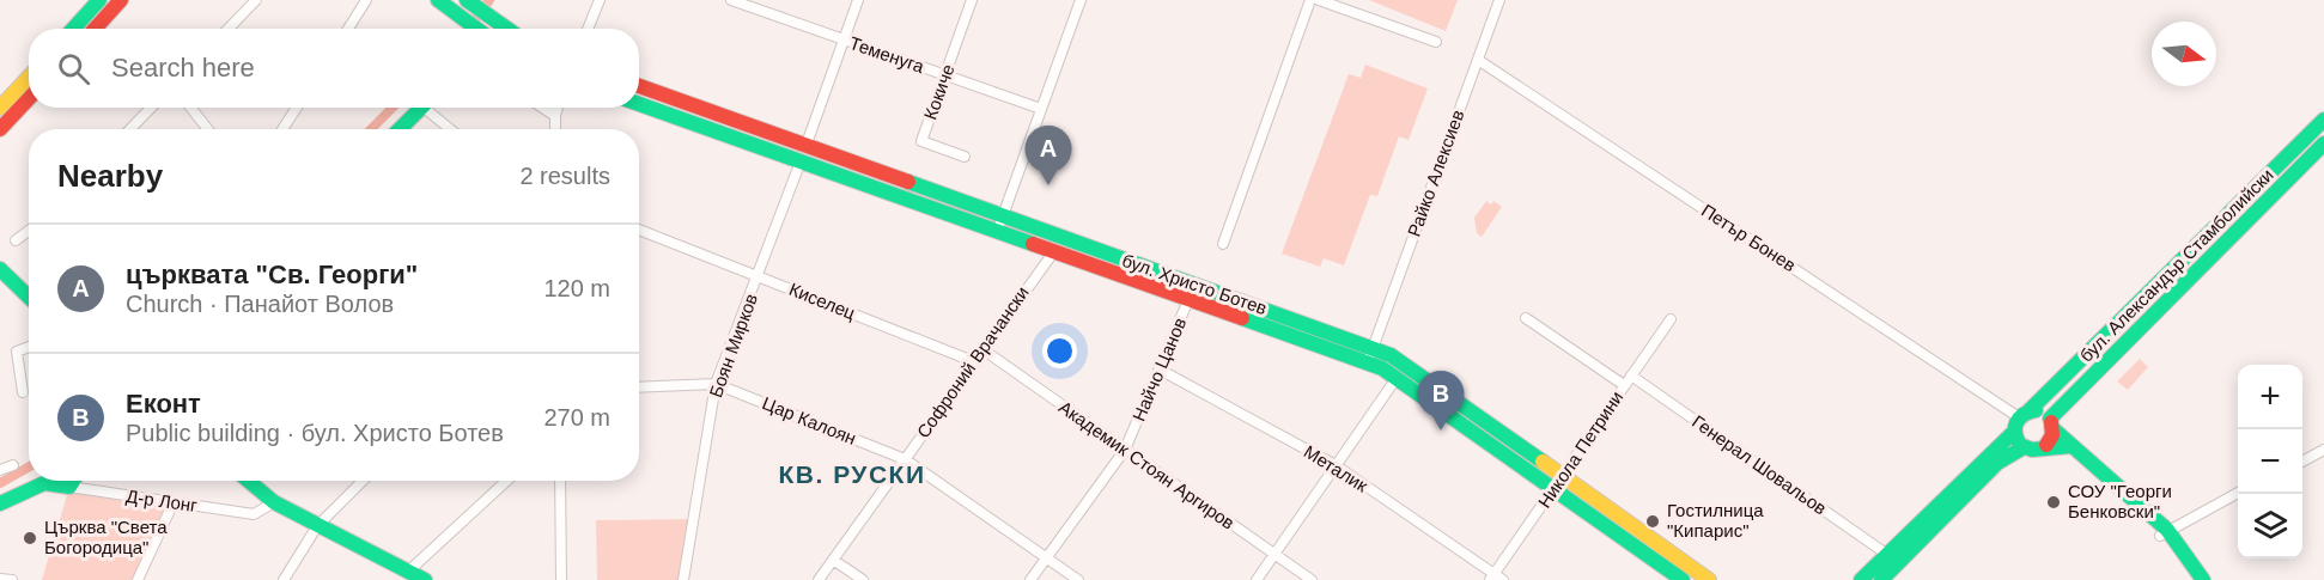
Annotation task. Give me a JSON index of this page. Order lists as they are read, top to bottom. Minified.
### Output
{"streets":{"main road":["бул. Александър Стамболийски","бул. Христо Ботев"],"street":["Теменуга","Кокиче","Райко Алексиев","Петър Бонев","Киселец","Боян Мирков","Софроний Врачански","Найчо Цанов","Цар Калоян","Никола Петрини","Академик Стоян Аргиров","Генерал Шовальов","Металик","Д-р Лонг"]},"crossings":[["Теменуга","Кокиче"],["Теменуга","Боян Мирков"],["Райко Алексиев","Петър Бонев"],["Райко Алексиев","бул. Христо Ботев"],["Петър Бонев","бул. Александър Стамболийски"],["бул. Александър Стамболийски","Генерал Шовальов"],["бул. Христо Ботев","Боян Мирков"],["бул. Христо Ботев","Софроний Врачански"],["бул. Христо Ботев","Найчо Цанов"],["бул. Христо Ботев","Никола Петрини"],["Киселец","Боян Мирков"],["Киселец","Софроний Врачански"],["Боян Мирков","Цар Калоян"],["Софроний Врачански","Цар Калоян"],["Софроний Врачански","Академик Стоян Аргиров"],["Найчо Цанов","Цар Калоян"],["Найчо Цанов","Академик Стоян Аргиров"],["Найчо Цанов","Металик"],["Никола Петрини","Генерал Шовальов"],["Никола Петрини","Металик"]],"districts":["КВ. РУСКИ"],"places":["СОУ \"Георги Бенковски\"","Гостилница \"Кипарис\"","Църква \"Света Богородица\""],"north":"right","page":{"search":"Search here","pins":["A","B"],"heading":["Nearby","2 results"],"list":[{"mark":"A","name":"църквата \"Св. Георги\"","note":"Church · Панайот Волов","value":"120 m"},{"mark":"B","name":"Еконт","note":"Public building · бул. Христо Ботев","value":"270 m"}],"map_buttons":["+","−"]}}
